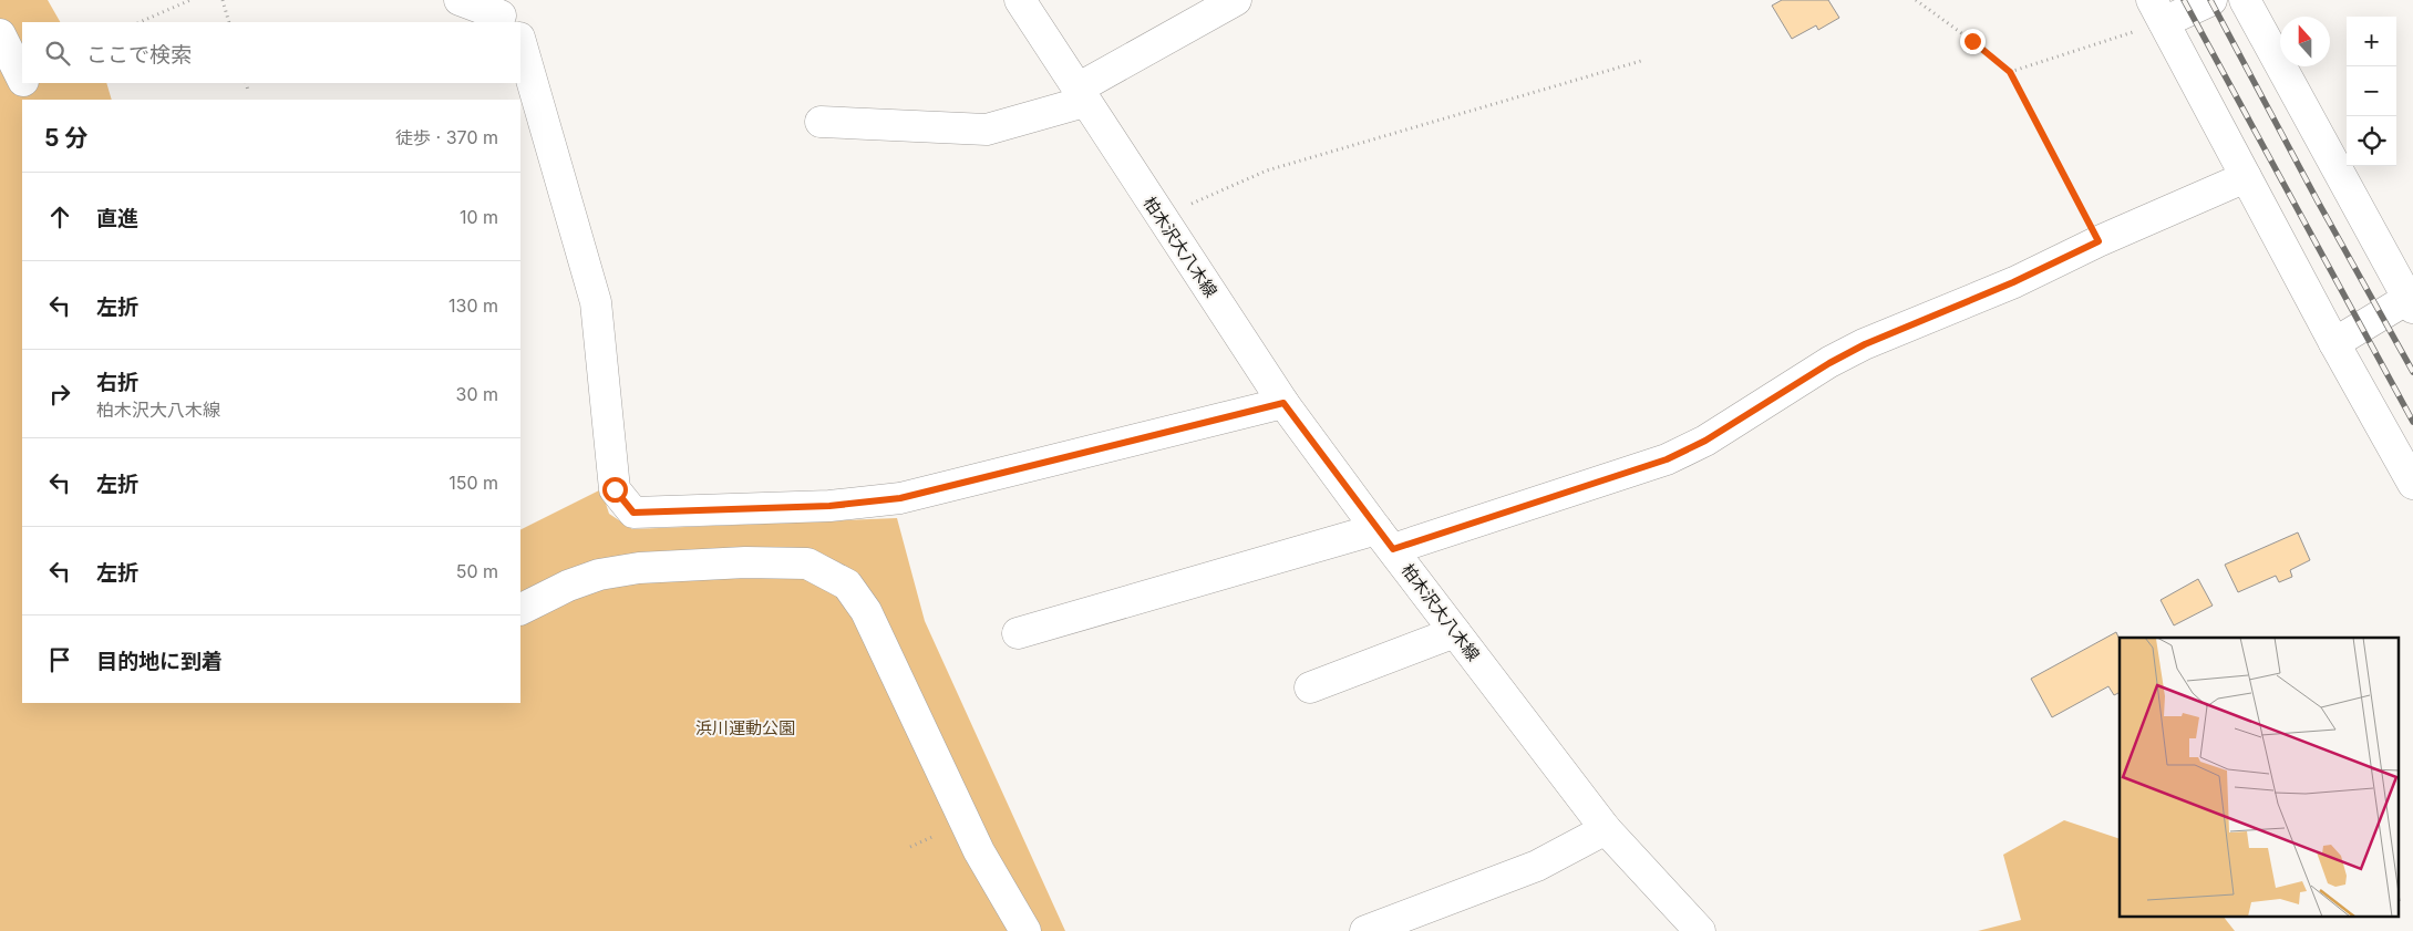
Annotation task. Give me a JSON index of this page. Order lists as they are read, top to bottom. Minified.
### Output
{"streets":{"street":["柏木沢大八木線"]},"parks":["浜川運動公園"],"north":"top","page":{"map_buttons":["+","−"],"search":"ここで検索","heading":["5 分","徒歩 · 370 m"],"list":[["直進","10 m"],["左折","130 m"],["右折","柏木沢大八木線","30 m"],["左折","150 m"],["左折","50 m"],"目的地に到着"]}}
